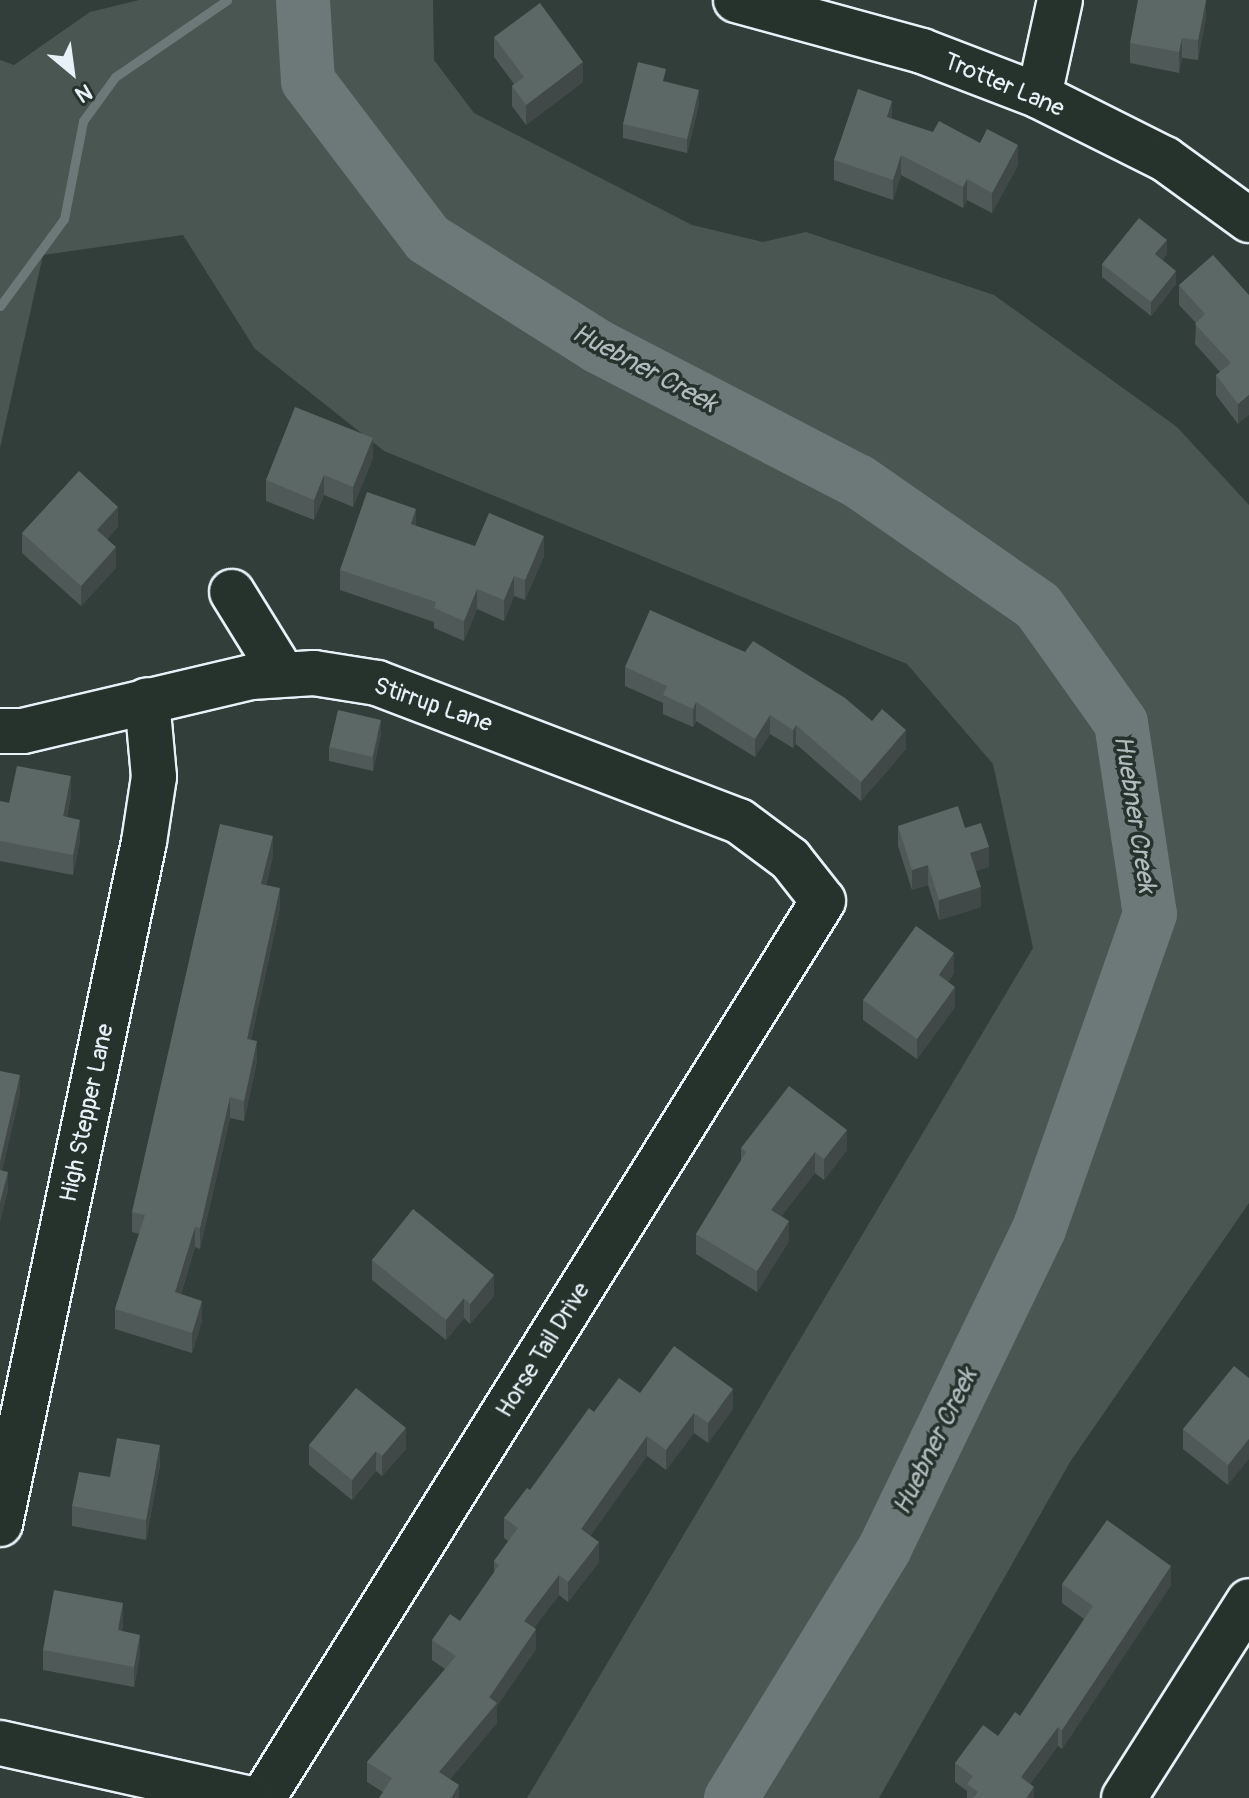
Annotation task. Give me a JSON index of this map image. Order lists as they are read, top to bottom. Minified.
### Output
{"streets":{"street":["Trotter Lane","Stirrup Lane","High Stepper Lane","Horse Tail Drive"]},"crossings":[["Stirrup Lane","High Stepper Lane"],["Stirrup Lane","Horse Tail Drive"]],"water":["Huebner Creek"],"north":"bottom right"}
